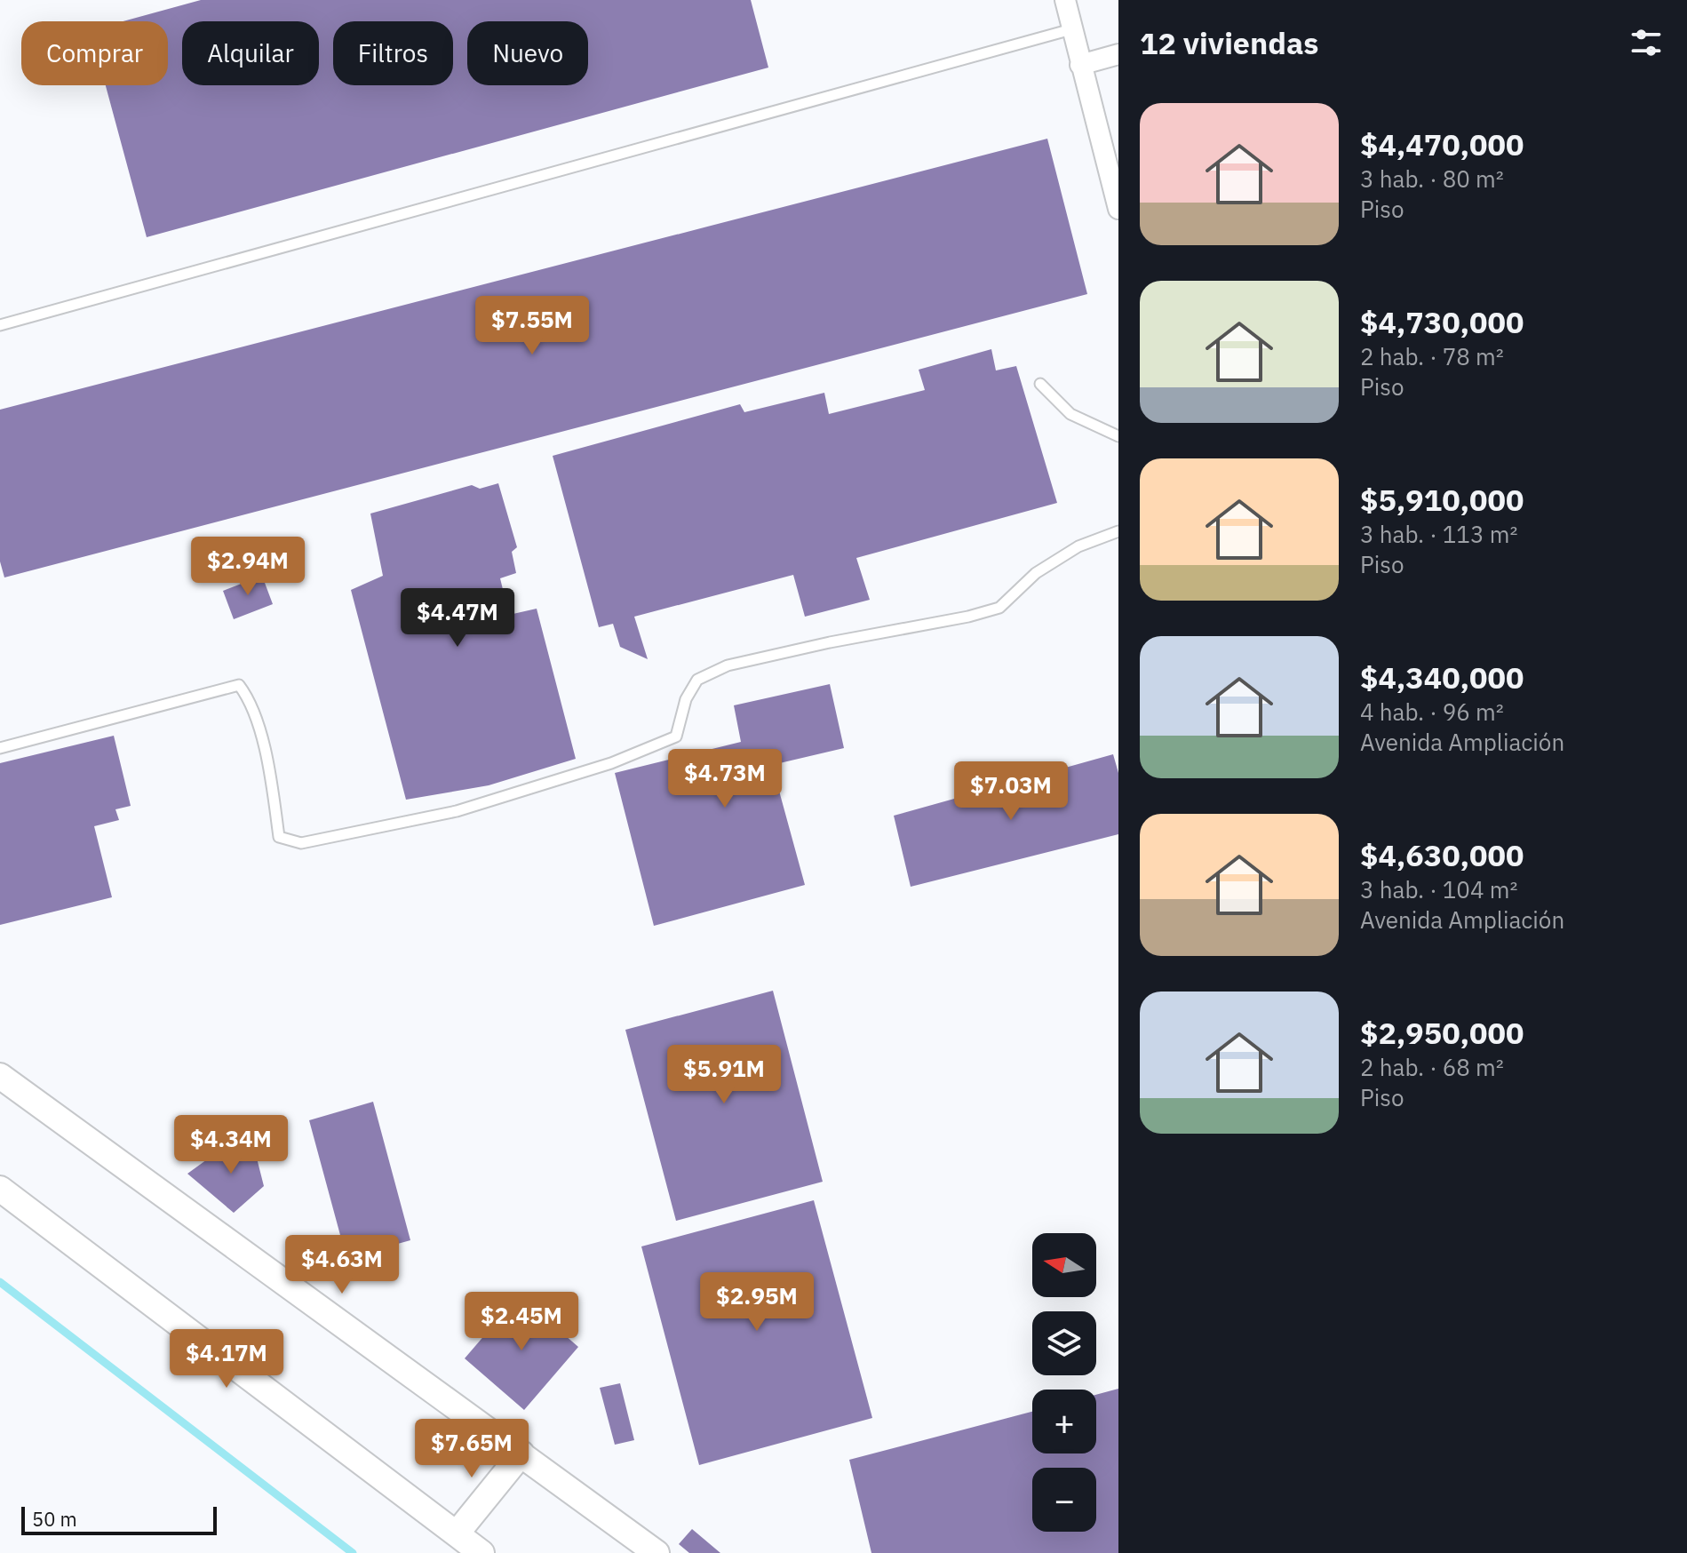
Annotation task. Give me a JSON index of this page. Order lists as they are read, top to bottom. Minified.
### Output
{"scale_bar":"50 m","north":"left","page":{"heading":"12 viviendas","chip":["Comprar","Alquilar","Filtros","Nuevo"],"list":[{"name":"$4,470,000","note":"3 hab. · 80 m² · Piso"},{"name":"$4,730,000","note":"2 hab. · 78 m² · Piso"},{"name":"$5,910,000","note":"3 hab. · 113 m² · Piso"},{"name":"$4,340,000","note":"4 hab. · 96 m² · Avenida Ampliación"},{"name":"$4,630,000","note":"3 hab. · 104 m² · Avenida Ampliación"},{"name":"$2,950,000","note":"2 hab. · 68 m² · Piso"}],"price":["$7.55M","$2.94M","$4.47M","$4.73M","$7.03M","$5.91M","$4.34M","$4.63M","$2.95M","$2.45M","$4.17M","$7.65M"],"map_buttons":["+","−"],"scale":"50 m"}}
